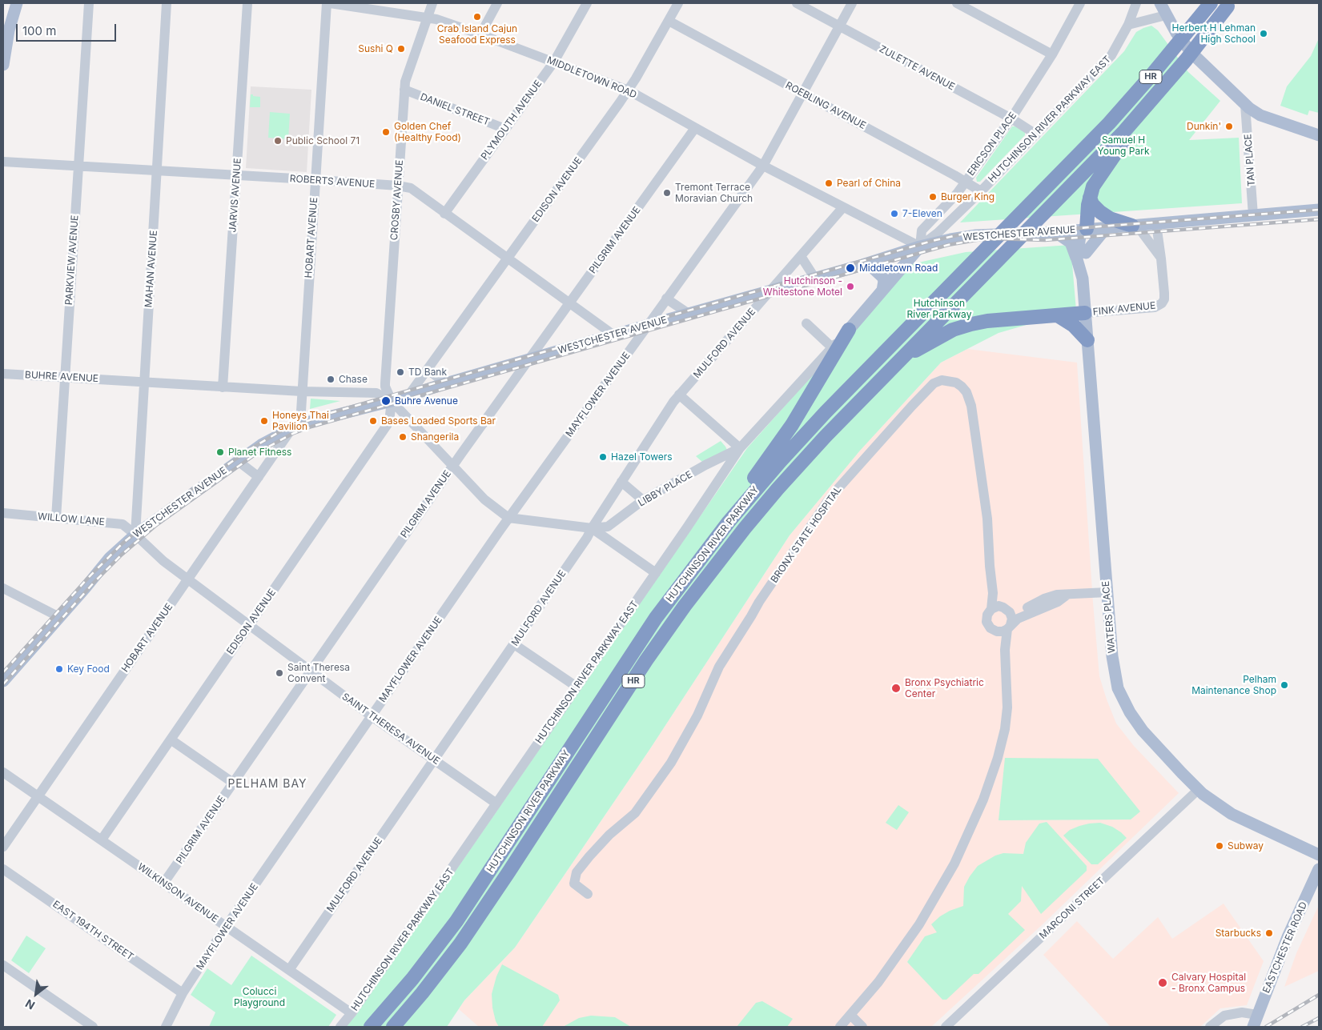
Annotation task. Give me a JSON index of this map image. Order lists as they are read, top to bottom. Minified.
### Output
{"streets":{"highway":["HR","HUTCHINSON RIVER PARKWAY"],"main road":["WESTCHESTER AVENUE","WATERS PLACE","EASTCHESTER ROAD"],"street":["ZULETTE AVENUE","MIDDLETOWN ROAD","ROEBLING AVENUE","DANIEL STREET","HUTCHINSON RIVER PARKWAY EAST","PLYMOUTH AVENUE","ERICSON PLACE","TAN PLACE","ROBERTS AVENUE","EDISON AVENUE","JARVIS AVENUE","CROSBY AVENUE","HOBART AVENUE","PILGRIM AVENUE","PARKVIEW AVENUE","MAHAN AVENUE","FINK AVENUE","MULFORD AVENUE","BUHRE AVENUE","MAYFLOWER AVENUE","LIBBY PLACE","WILLOW LANE","BRONX STATE HOSPITAL","SAINT THERESA AVENUE","WILKINSON AVENUE","MARCONI STREET","EAST 194TH STREET"]},"crossings":[["ZULETTE AVENUE","HUTCHINSON RIVER PARKWAY EAST"],["ZULETTE AVENUE","ERICSON PLACE"],["ZULETTE AVENUE","MAYFLOWER AVENUE"],["MIDDLETOWN ROAD","PLYMOUTH AVENUE"],["MIDDLETOWN ROAD","ERICSON PLACE"],["MIDDLETOWN ROAD","EDISON AVENUE"],["MIDDLETOWN ROAD","CROSBY AVENUE"],["MIDDLETOWN ROAD","WESTCHESTER AVENUE"],["MIDDLETOWN ROAD","PILGRIM AVENUE"],["MIDDLETOWN ROAD","MULFORD AVENUE"],["MIDDLETOWN ROAD","MAYFLOWER AVENUE"],["ROEBLING AVENUE","HUTCHINSON RIVER PARKWAY EAST"],["ROEBLING AVENUE","ERICSON PLACE"],["ROEBLING AVENUE","EDISON AVENUE"],["ROEBLING AVENUE","MAYFLOWER AVENUE"],["DANIEL STREET","PLYMOUTH AVENUE"],["DANIEL STREET","CROSBY AVENUE"],["HUTCHINSON RIVER PARKWAY EAST","LIBBY PLACE"],["HUTCHINSON RIVER PARKWAY EAST","SAINT THERESA AVENUE"],["HUTCHINSON RIVER PARKWAY EAST","WILKINSON AVENUE"],["PLYMOUTH AVENUE","ROBERTS AVENUE"],["ERICSON PLACE","WESTCHESTER AVENUE"],["TAN PLACE","WESTCHESTER AVENUE"],["ROBERTS AVENUE","EDISON AVENUE"],["ROBERTS AVENUE","JARVIS AVENUE"],["ROBERTS AVENUE","CROSBY AVENUE"],["ROBERTS AVENUE","WESTCHESTER AVENUE"],["ROBERTS AVENUE","HOBART AVENUE"],["ROBERTS AVENUE","PILGRIM AVENUE"],["ROBERTS AVENUE","PARKVIEW AVENUE"],["ROBERTS AVENUE","MAHAN AVENUE"],["EDISON AVENUE","CROSBY AVENUE"],["EDISON AVENUE","WESTCHESTER AVENUE"],["EDISON AVENUE","BUHRE AVENUE"],["EDISON AVENUE","SAINT THERESA AVENUE"],["EDISON AVENUE","WILKINSON AVENUE"],["JARVIS AVENUE","BUHRE AVENUE"],["CROSBY AVENUE","WESTCHESTER AVENUE"],["CROSBY AVENUE","BUHRE AVENUE"],["WESTCHESTER AVENUE","HOBART AVENUE"],["WESTCHESTER AVENUE","PILGRIM AVENUE"],["WESTCHESTER AVENUE","MAHAN AVENUE"],["WESTCHESTER AVENUE","FINK AVENUE"],["WESTCHESTER AVENUE","MULFORD AVENUE"],["WESTCHESTER AVENUE","BUHRE AVENUE"],["WESTCHESTER AVENUE","MAYFLOWER AVENUE"],["WESTCHESTER AVENUE","WILLOW LANE"],["WESTCHESTER AVENUE","WATERS PLACE"],["WESTCHESTER AVENUE","SAINT THERESA AVENUE"],["HOBART AVENUE","BUHRE AVENUE"],["HOBART AVENUE","SAINT THERESA AVENUE"],["HOBART AVENUE","WILKINSON AVENUE"],["PILGRIM AVENUE","BUHRE AVENUE"],["PILGRIM AVENUE","SAINT THERESA AVENUE"],["PILGRIM AVENUE","WILKINSON AVENUE"],["PARKVIEW AVENUE","BUHRE AVENUE"],["PARKVIEW AVENUE","WILLOW LANE"],["MAHAN AVENUE","BUHRE AVENUE"],["MAHAN AVENUE","WILLOW LANE"],["MAHAN AVENUE","SAINT THERESA AVENUE"],["FINK AVENUE","WATERS PLACE"],["MULFORD AVENUE","LIBBY PLACE"],["MULFORD AVENUE","SAINT THERESA AVENUE"],["MULFORD AVENUE","WILKINSON AVENUE"],["BUHRE AVENUE","MAYFLOWER AVENUE"],["MAYFLOWER AVENUE","SAINT THERESA AVENUE"],["MAYFLOWER AVENUE","WILKINSON AVENUE"],["MAYFLOWER AVENUE","EAST 194TH STREET"],["WILLOW LANE","SAINT THERESA AVENUE"],["WATERS PLACE","MARCONI STREET"]],"districts":["PELHAM BAY"],"parks":["Samuel H Young Park","Hutchinson River Parkway","Colucci Playground"],"places":["Crab Island Cajun Seafood Express","Herbert H Lehman High School","Sushi Q","Dunkin'","Golden Chef (Healthy Food)","Public School 71","Pearl of China","Tremont Terrace Moravian Church","Burger King","7-Eleven","Middletown Road","Hutchinson - Whitestone Motel","TD Bank","Chase","Buhre Avenue","Honeys Thai Pavilion","Bases Loaded Sports Bar","Shangerila","Planet Fitness","Hazel Towers","Key Food","Saint Theresa Convent","Pelham Maintenance Shop","Bronx Psychiatric Center","Subway","Starbucks","Calvary Hospital - Bronx Campus"],"scale_bar":"100 m","north":"bottom left"}
